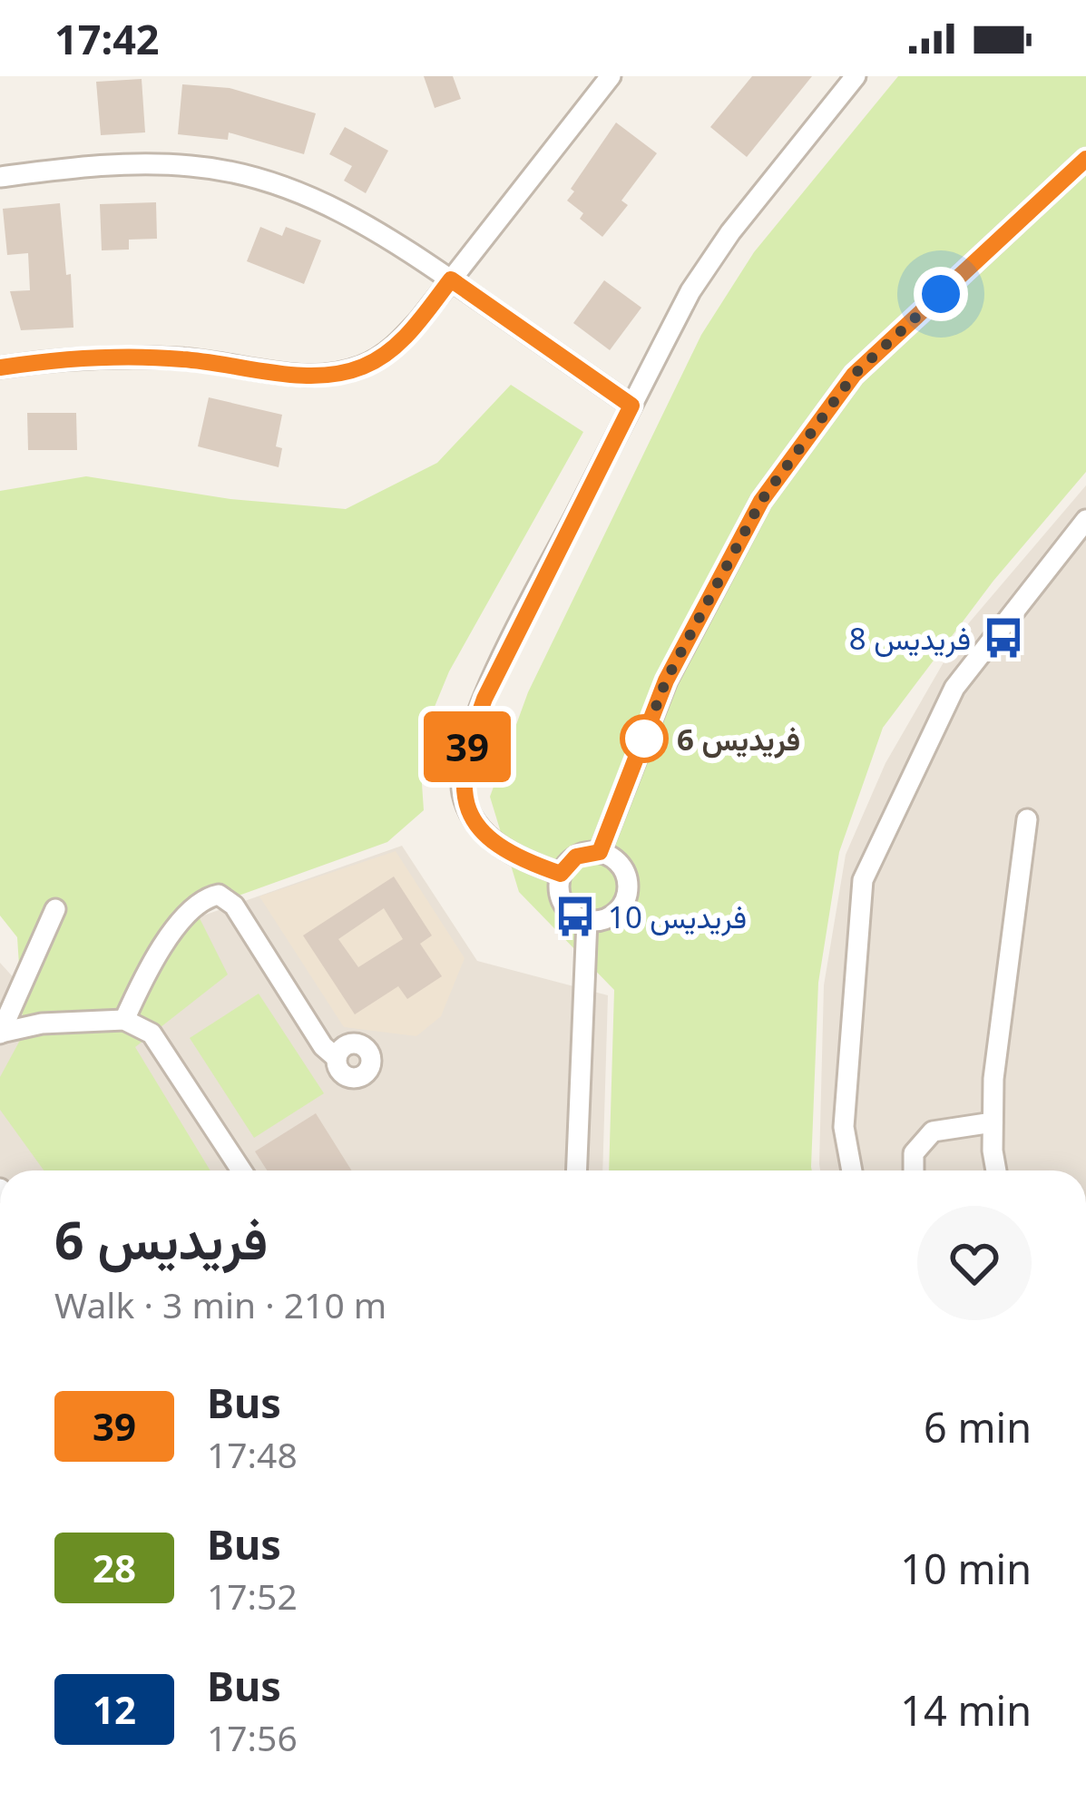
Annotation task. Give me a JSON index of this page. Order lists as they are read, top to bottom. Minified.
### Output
{"places":{"bus stop":["فريديس 8","فريديس 10"],"other":["فريديس 6"]},"lines":["bus line 39"],"page":{"status":"17:42","on_map":"39","heading":["فريديس 6","Walk · 3 min · 210 m"],"list":[{"mark":"39","name":"Bus","note":"17:48","value":"6 min"},{"mark":"28","name":"Bus","note":"17:52","value":"10 min"},{"mark":"12","name":"Bus","note":"17:56","value":"14 min"}]}}
